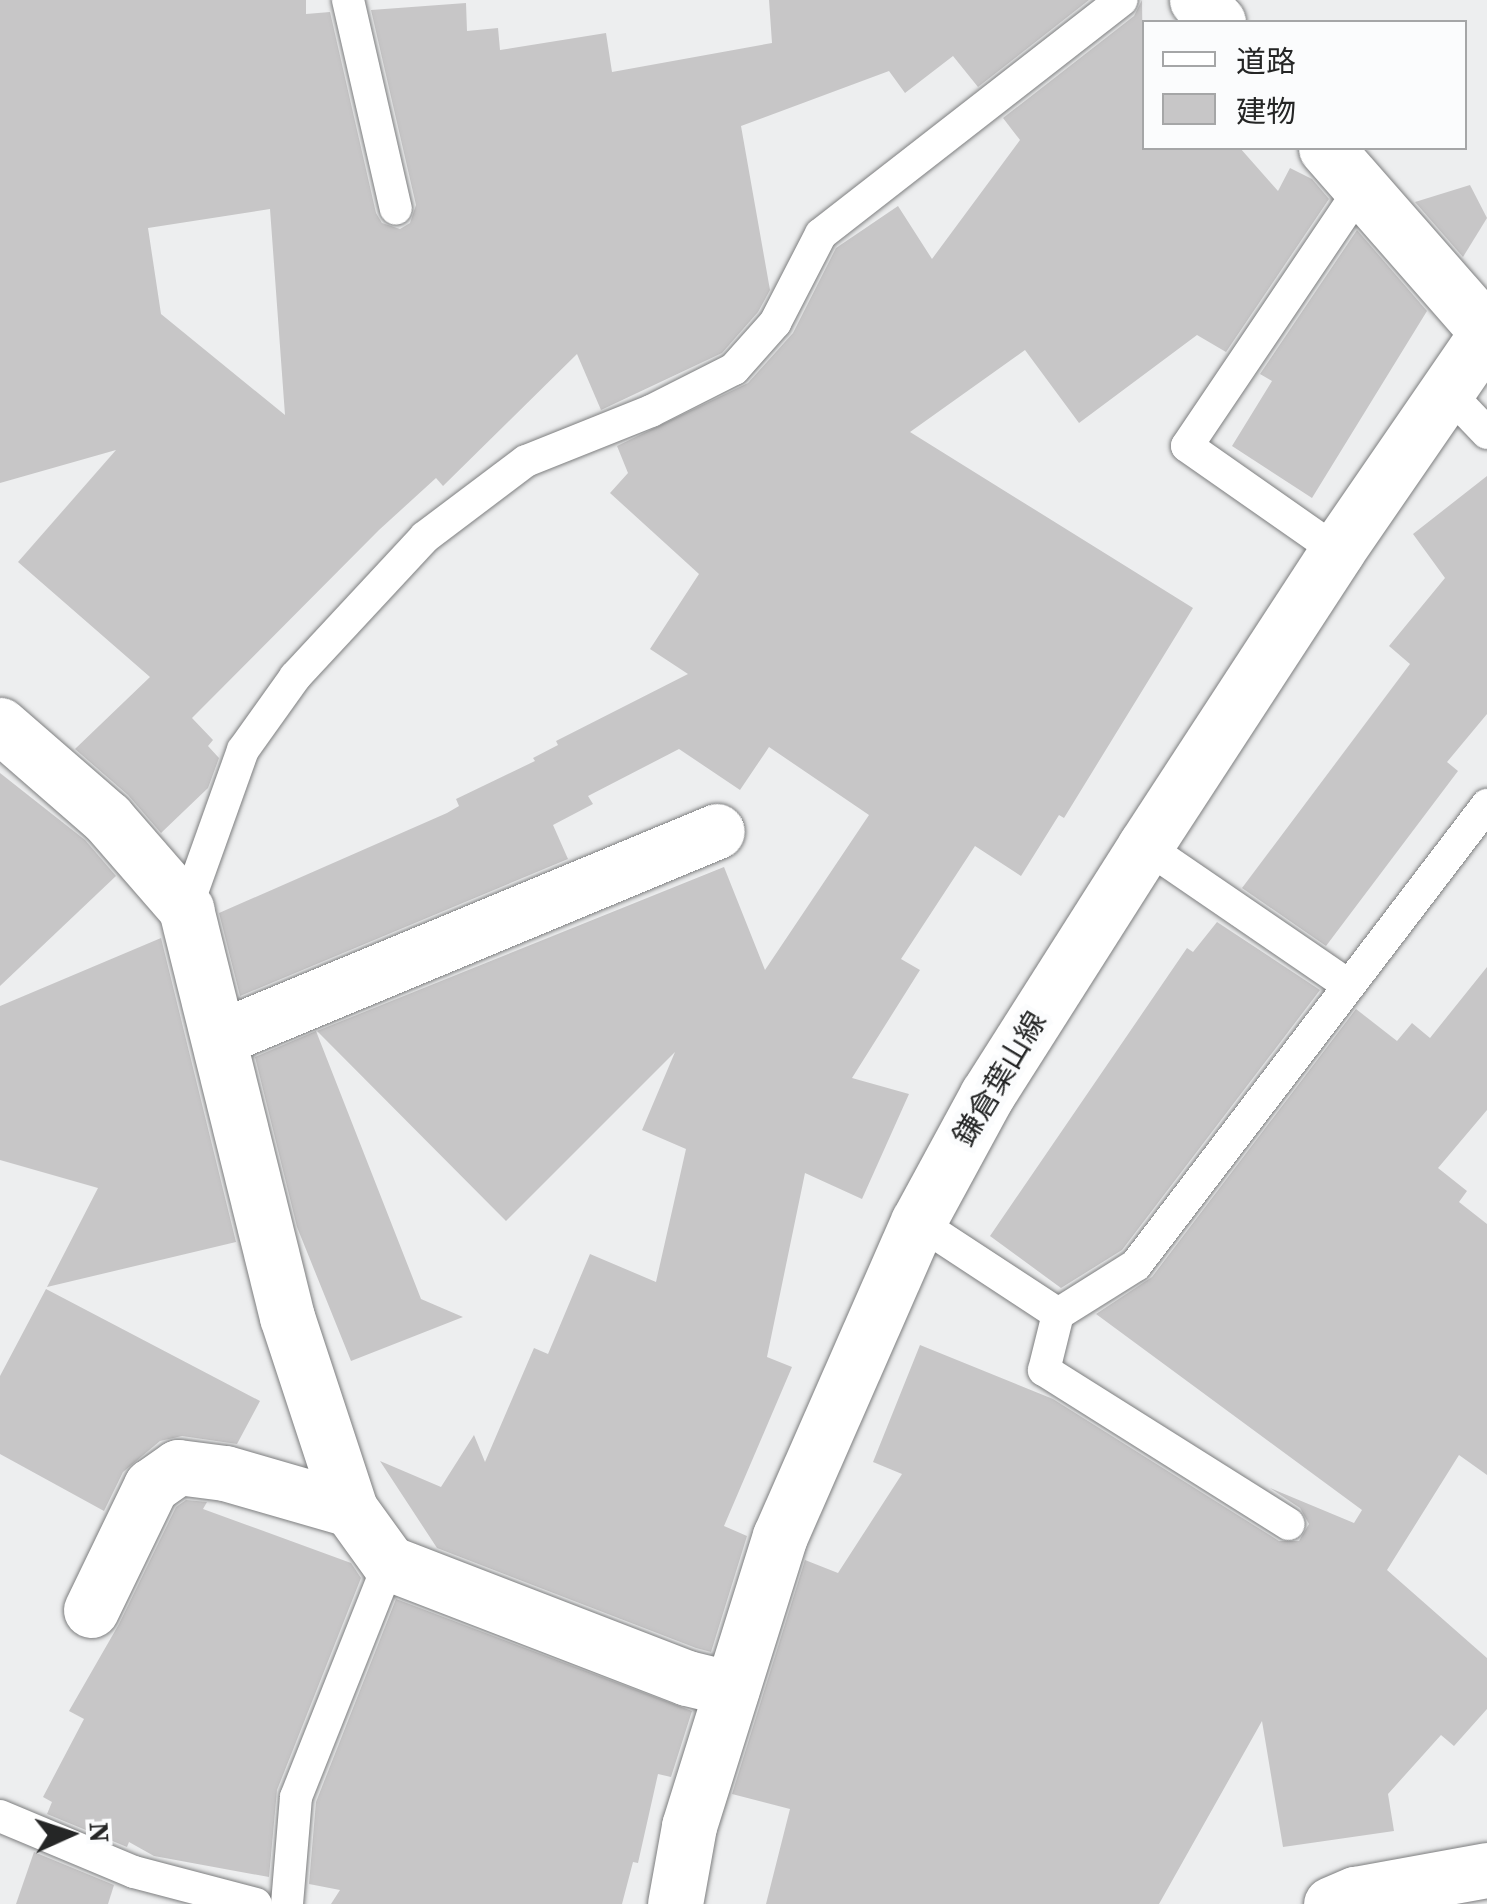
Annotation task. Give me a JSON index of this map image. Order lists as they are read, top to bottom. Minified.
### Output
{"streets":{"street":["鎌倉葉山線"]},"legend":["道路","建物"],"north":"right"}
